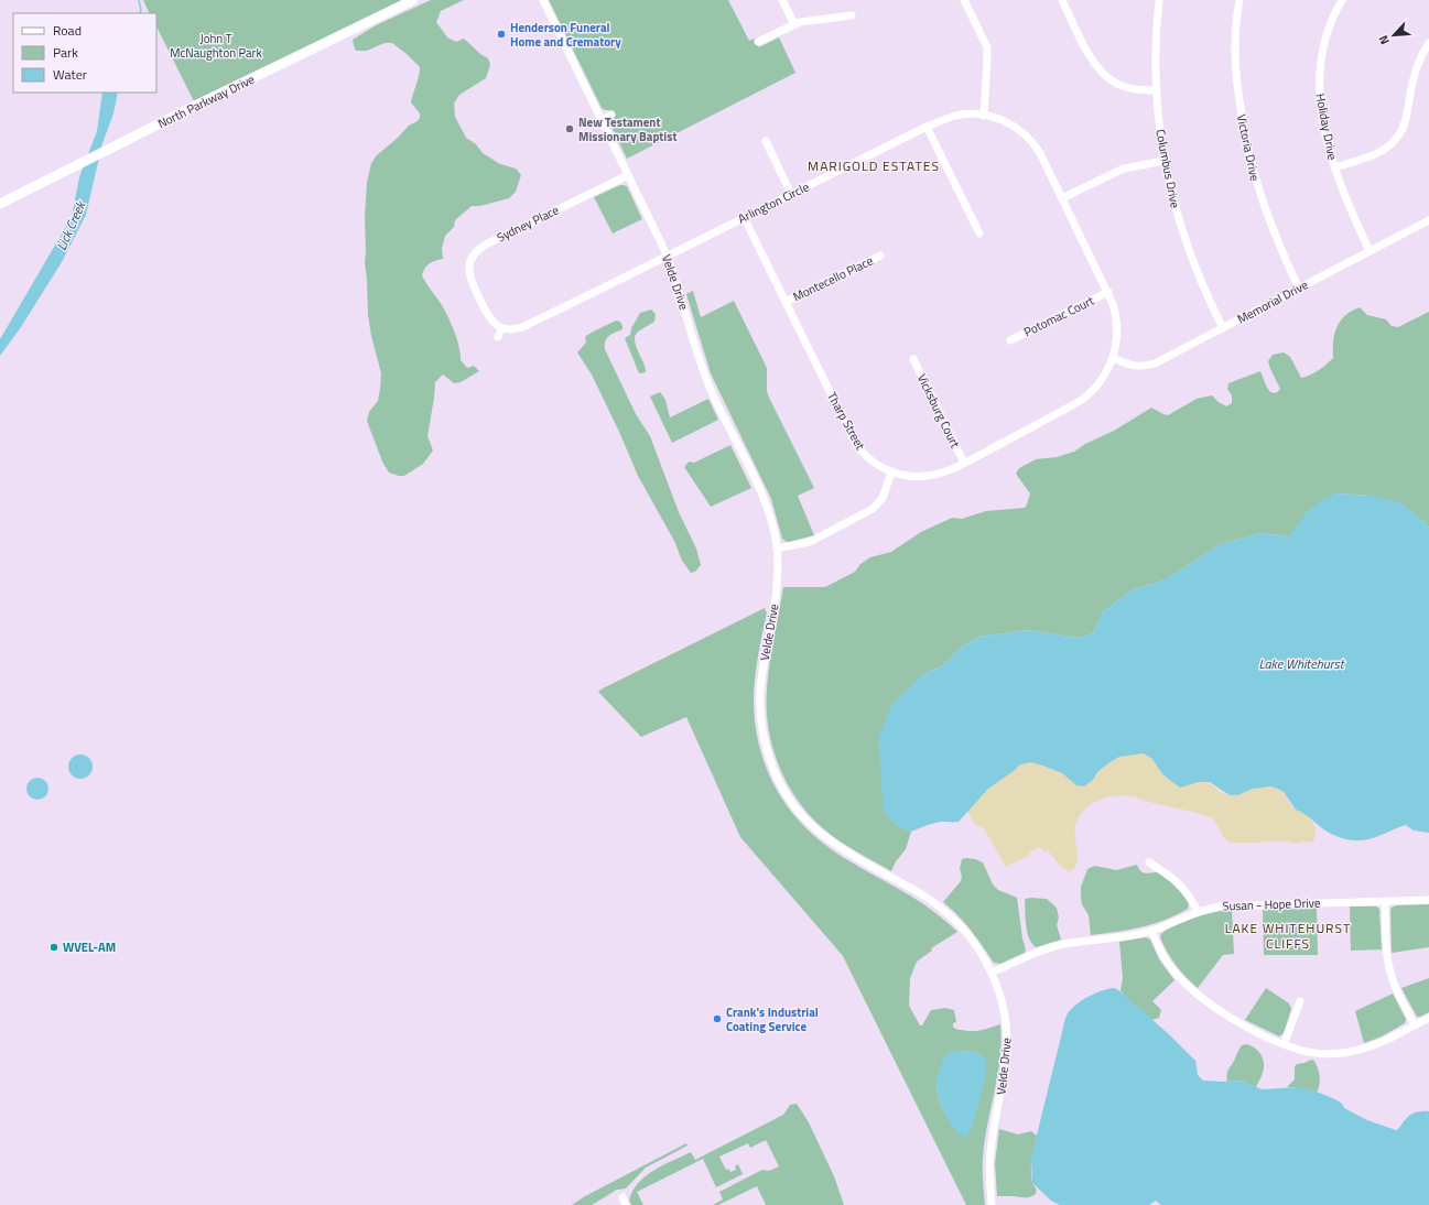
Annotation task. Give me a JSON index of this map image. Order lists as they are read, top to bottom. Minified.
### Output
{"streets":{"main road":["North Parkway Drive"],"street":["Holiday Drive","Victoria Drive","Columbus Drive","Arlington Circle","Sydney Place","Montecello Place","Velde Drive","Memorial Drive","Potomac Court","Vicksburg Court","Tharp Street","Susan - Hope Drive"]},"crossings":[["Holiday Drive","Memorial Drive"],["Victoria Drive","Memorial Drive"],["Columbus Drive","Memorial Drive"],["Arlington Circle","Sydney Place"],["Arlington Circle","Velde Drive"],["Arlington Circle","Memorial Drive"],["Arlington Circle","Potomac Court"],["Arlington Circle","Tharp Street"],["Sydney Place","Velde Drive"],["Montecello Place","Tharp Street"],["Velde Drive","Susan - Hope Drive"],["Memorial Drive","Tharp Street"],["Vicksburg Court","Tharp Street"]],"districts":["MARIGOLD ESTATES","LAKE WHITEHURST CLIFFS"],"water":["Lick Creek","Lake Whitehurst"],"parks":["John T McNaughton Park"],"places":["Henderson Funeral Home and Crematory","New Testament Missionary Baptist","WVEL-AM","Crank's Industrial Coating Service"],"legend":["Road","Park","Water"],"north":"bottom left"}
